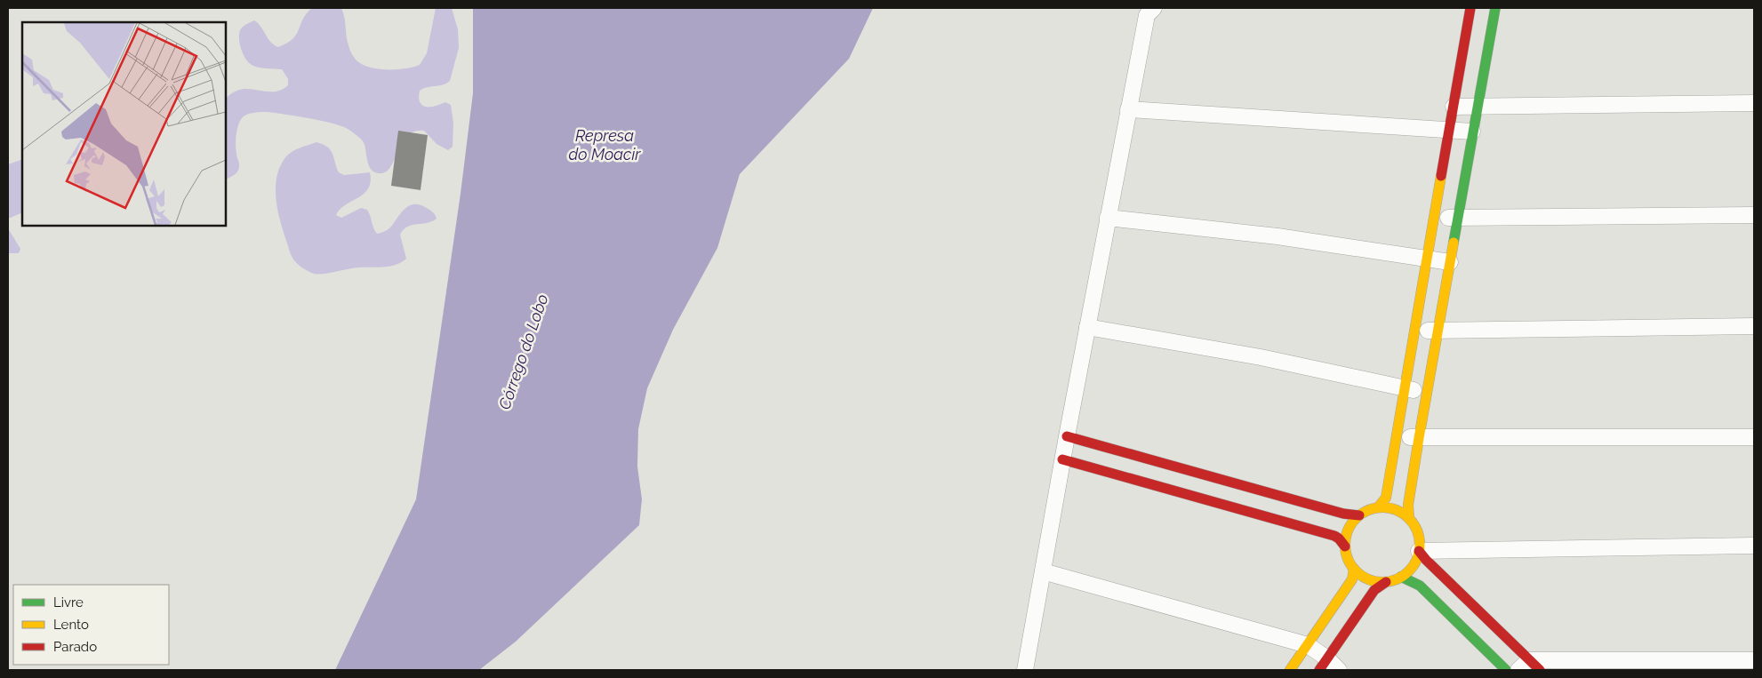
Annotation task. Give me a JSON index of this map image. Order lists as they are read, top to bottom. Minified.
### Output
{"water":["Represa do Moacir","Córrego do Lobo"],"legend":["Livre","Lento","Parado"]}
